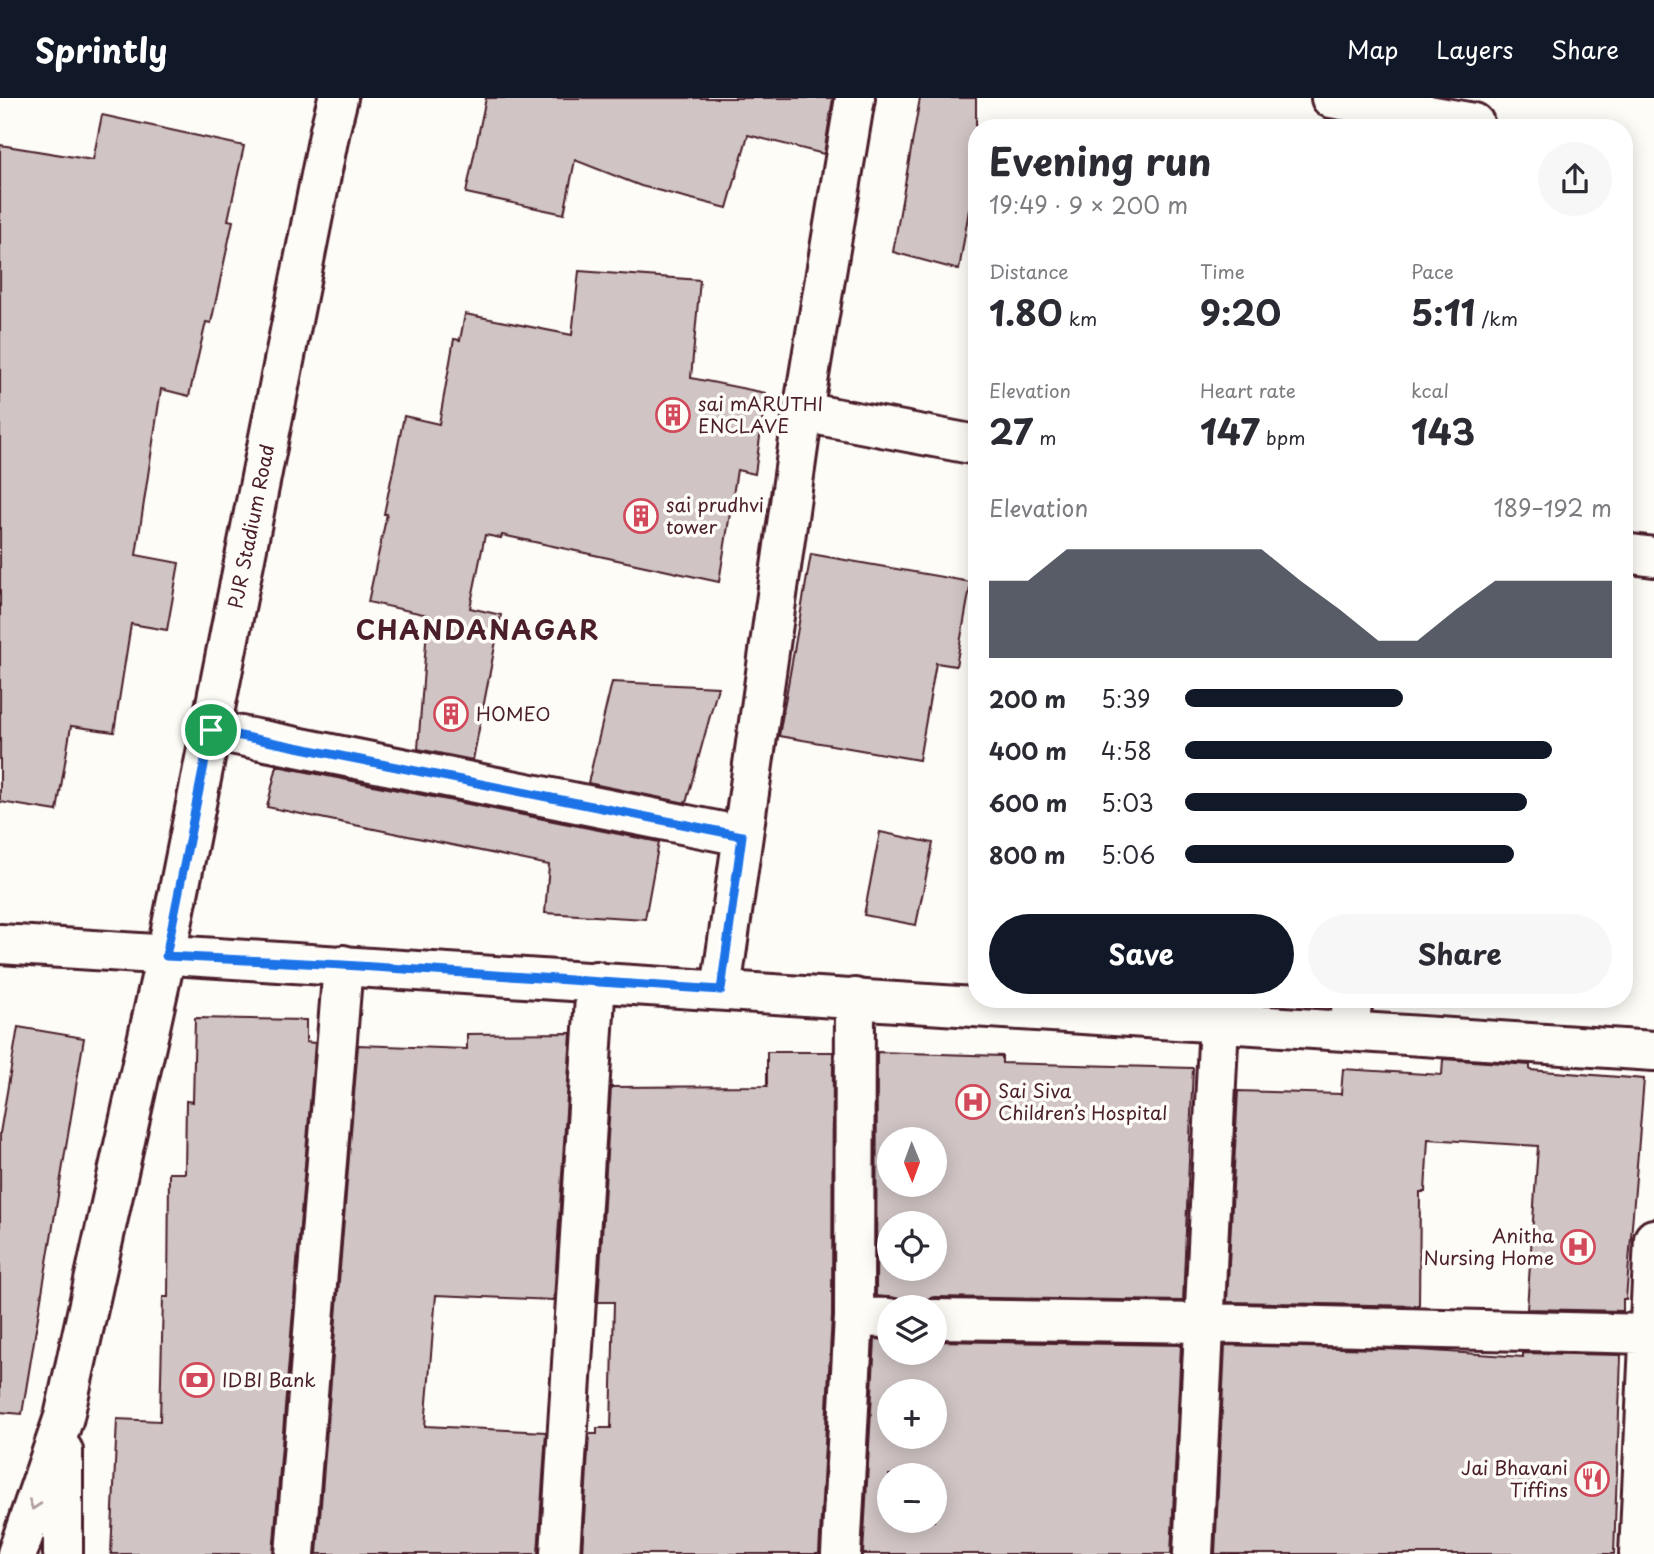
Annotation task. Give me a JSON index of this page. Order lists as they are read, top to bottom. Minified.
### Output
{"streets":{"street":["PJR Stadium Road"]},"districts":["CHANDANAGAR"],"places":{"building":["sai mARUTHI ENCLAVE","sai prudhvi tower","HOMEO"],"hospital":["Sai Siva Children’s Hospital","Anitha Nursing Home"],"bank":["IDBI Bank"],"restaurant":["Jai Bhavani Tiffins"]},"north":"bottom","page":{"header":"Sprintly","nav":["Map","Layers","Share"],"heading":["Evening run","19:49 · 9 × 200 m"],"stats":[["Distance","1.80 km"],["Time","9:20"],["Pace","5:11 /km"],["Elevation","27 m"],["Heart rate","147 bpm"],["kcal","143"]],"chart":["Elevation","189–192 m"],"list":[{"name":"200 m","note":"5:39"},{"name":"400 m","note":"4:58"},{"name":"600 m","note":"5:03"},{"name":"800 m","note":"5:06"}],"buttons":["Save","Share"],"map_buttons":["+","−"]}}
